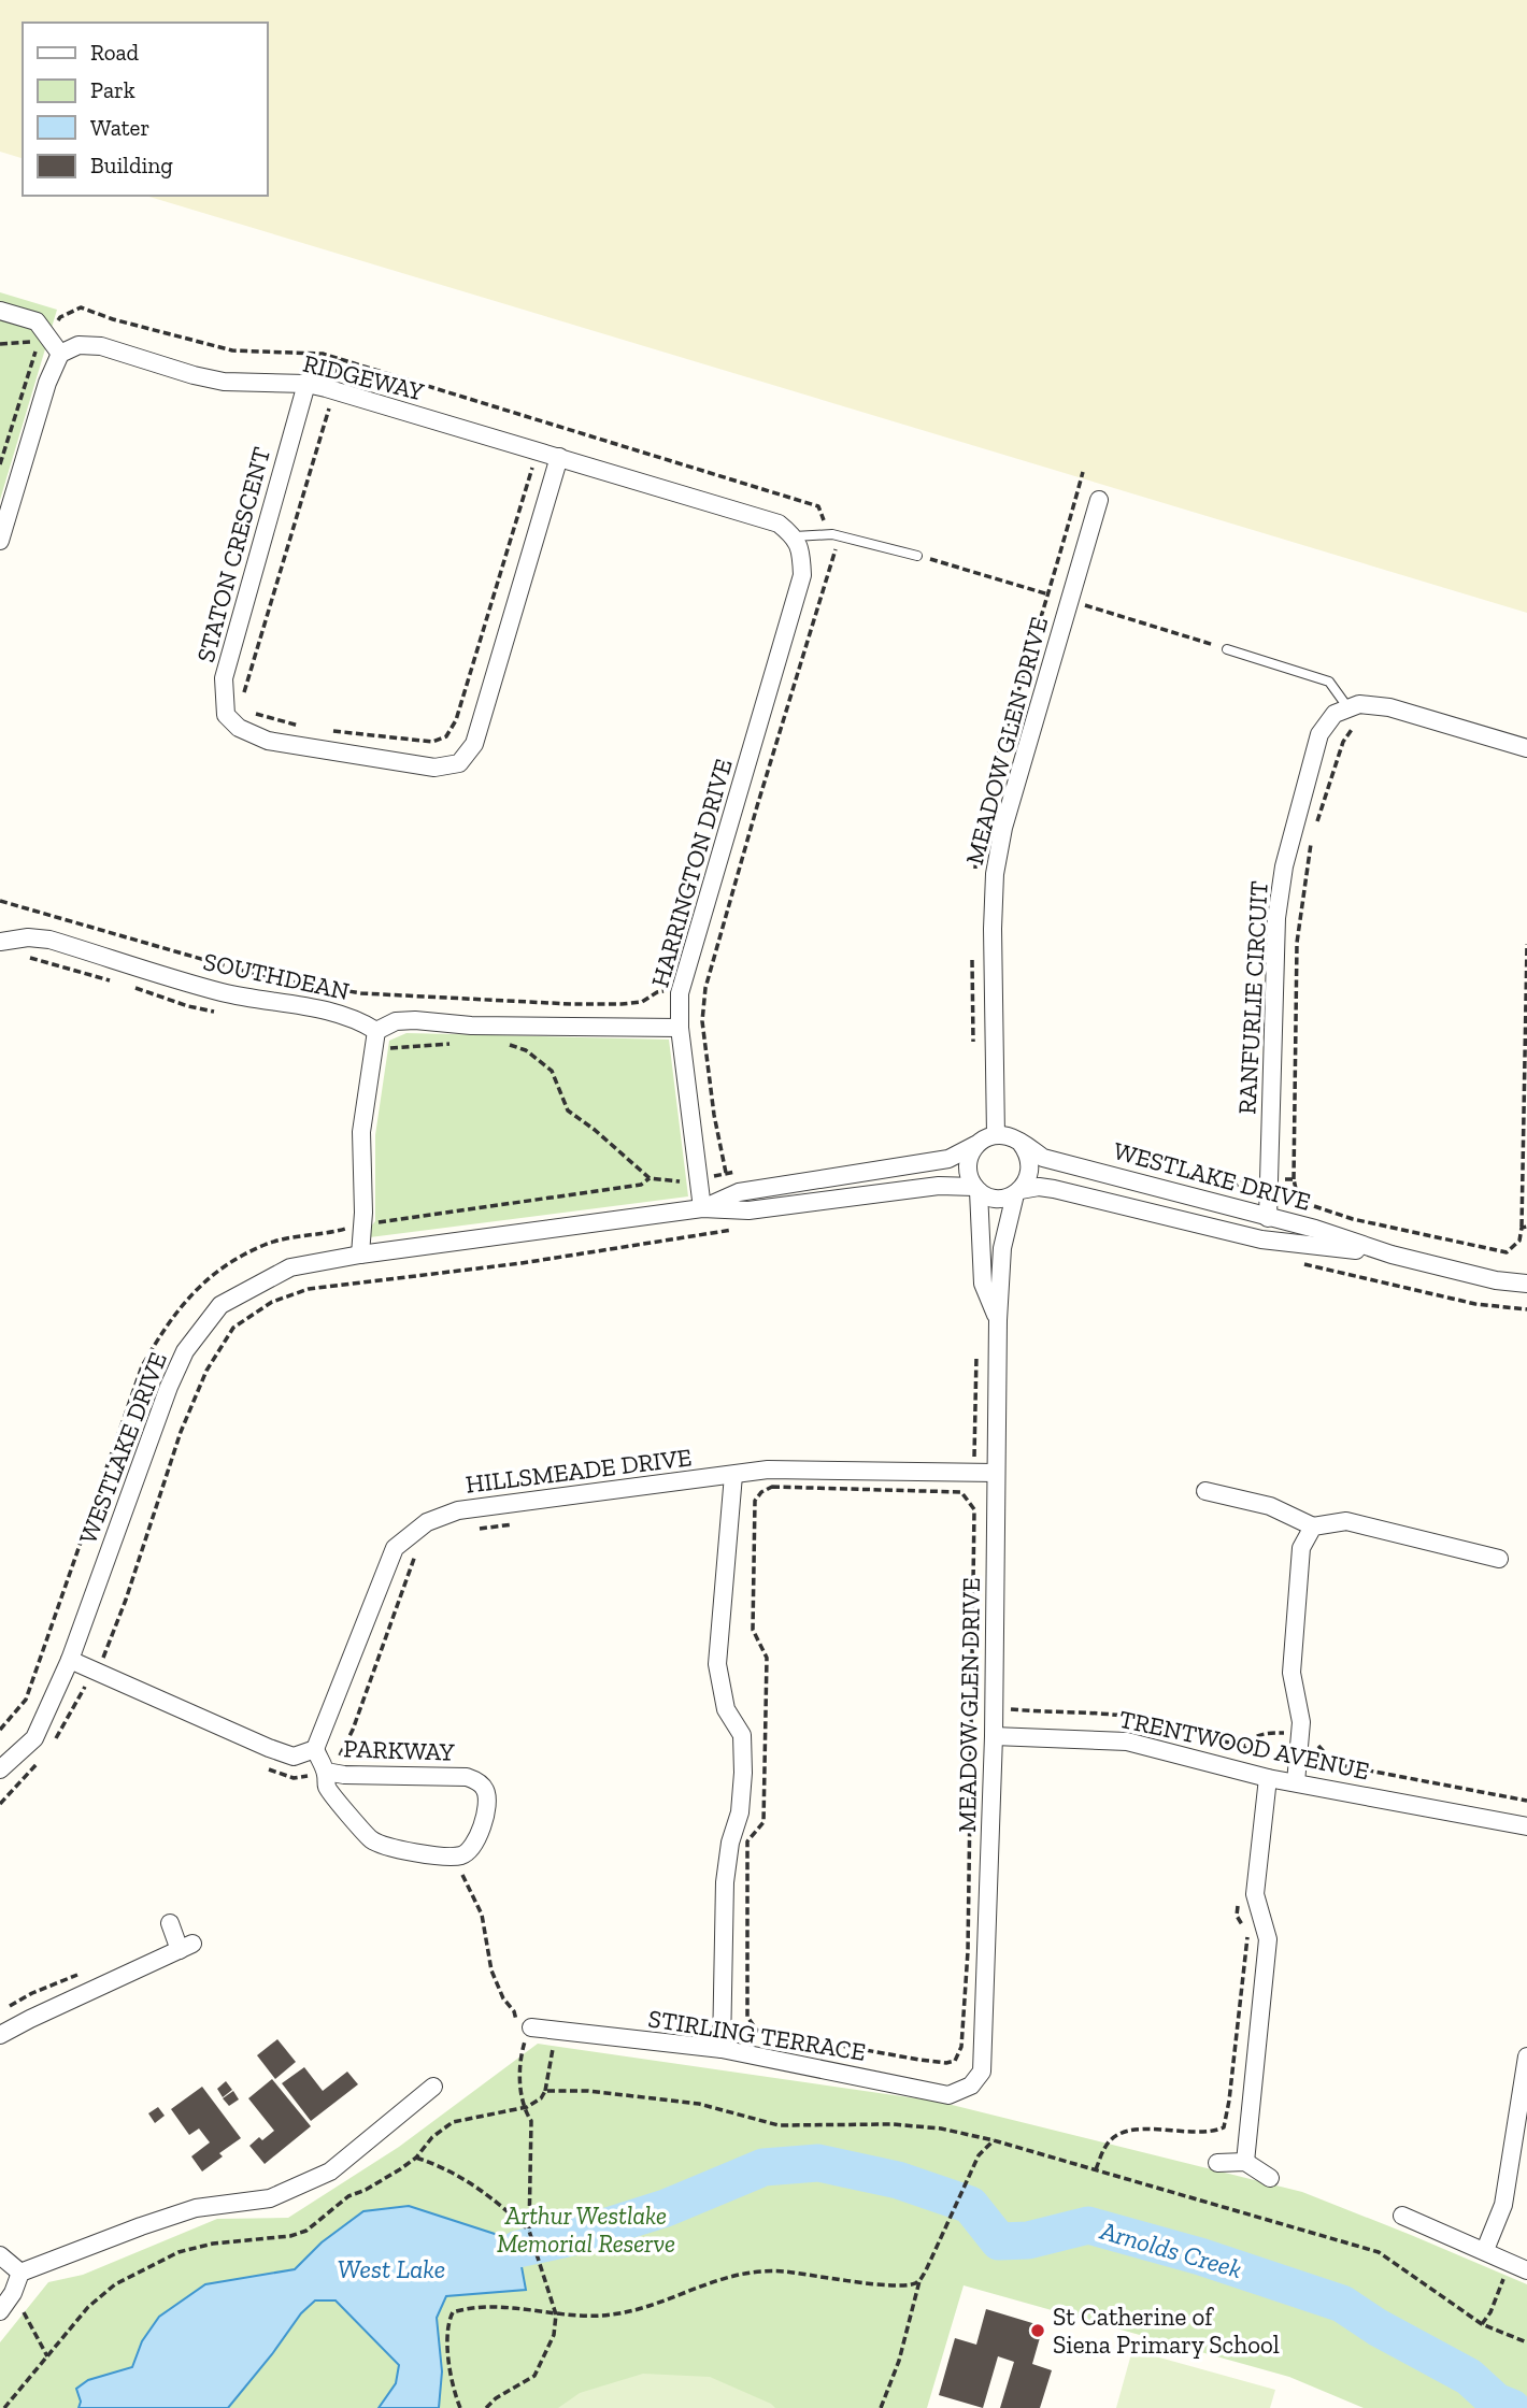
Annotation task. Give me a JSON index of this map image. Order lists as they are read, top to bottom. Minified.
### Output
{"streets":{"street":["RIDGEWAY","STATON CRESCENT","MEADOW GLEN DRIVE","HARRINGTON DRIVE","SOUTHDEAN","RANFURLIE CIRCUIT","WESTLAKE DRIVE","HILLSMEADE DRIVE","TRENTWOOD AVENUE","PARKWAY","STIRLING TERRACE"]},"crossings":[["RIDGEWAY","STATON CRESCENT"],["RIDGEWAY","HARRINGTON DRIVE"],["MEADOW GLEN DRIVE","WESTLAKE DRIVE"],["MEADOW GLEN DRIVE","HILLSMEADE DRIVE"],["MEADOW GLEN DRIVE","TRENTWOOD AVENUE"],["MEADOW GLEN DRIVE","STIRLING TERRACE"],["HARRINGTON DRIVE","WESTLAKE DRIVE"],["RANFURLIE CIRCUIT","WESTLAKE DRIVE"],["WESTLAKE DRIVE","PARKWAY"],["HILLSMEADE DRIVE","PARKWAY"]],"water":["Arnolds Creek","West Lake"],"parks":["Arthur Westlake Memorial Reserve"],"places":["St Catherine of Siena Primary School"],"legend":["Road","Park","Water","Building"]}
